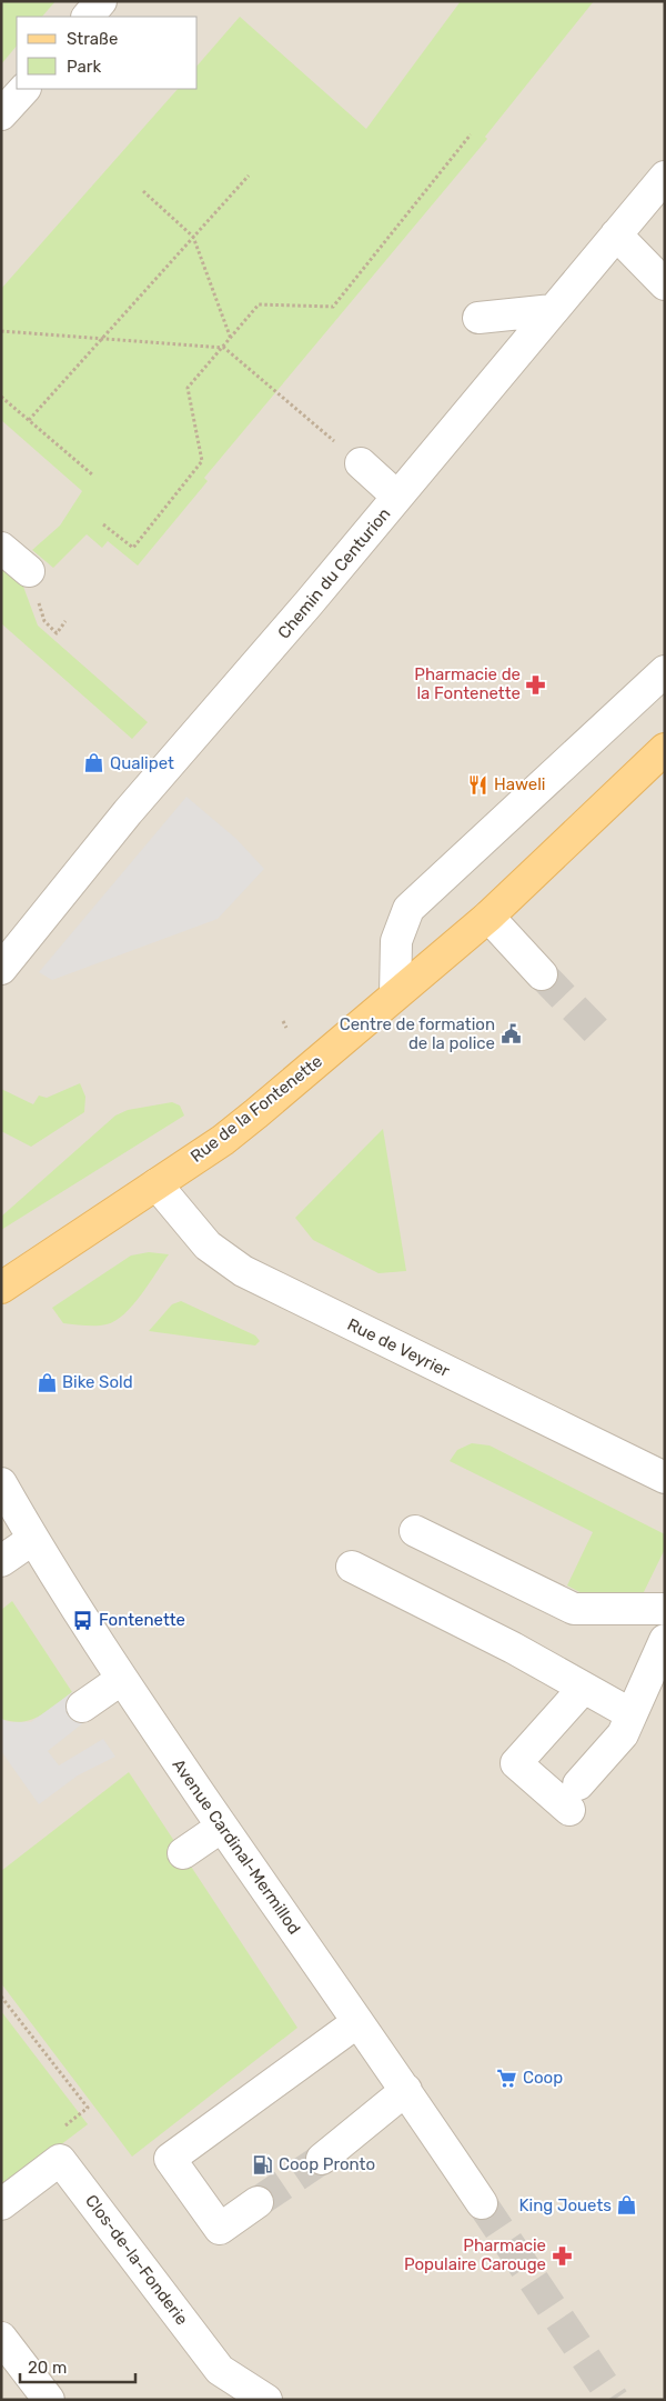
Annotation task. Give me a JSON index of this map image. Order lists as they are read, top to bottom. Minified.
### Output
{"streets":{"main road":["Rue de la Fontenette"],"street":["Chemin du Centurion","Rue de Veyrier","Avenue Cardinal-Mermillod","Clos-de-la-Fonderie"]},"crossings":[["Rue de la Fontenette","Rue de Veyrier"]],"places":{"pharmacy":["Pharmacie de la Fontenette","Pharmacie Populaire Carouge"],"shop":["Qualipet","Bike Sold","King Jouets"],"restaurant":["Haweli"],"public building":["Centre de formation de la police"],"bus stop":["Fontenette"],"supermarket":["Coop"],"fuel station":["Coop Pronto"]},"legend":["Straße","Park"],"scale_bar":"20 m"}
